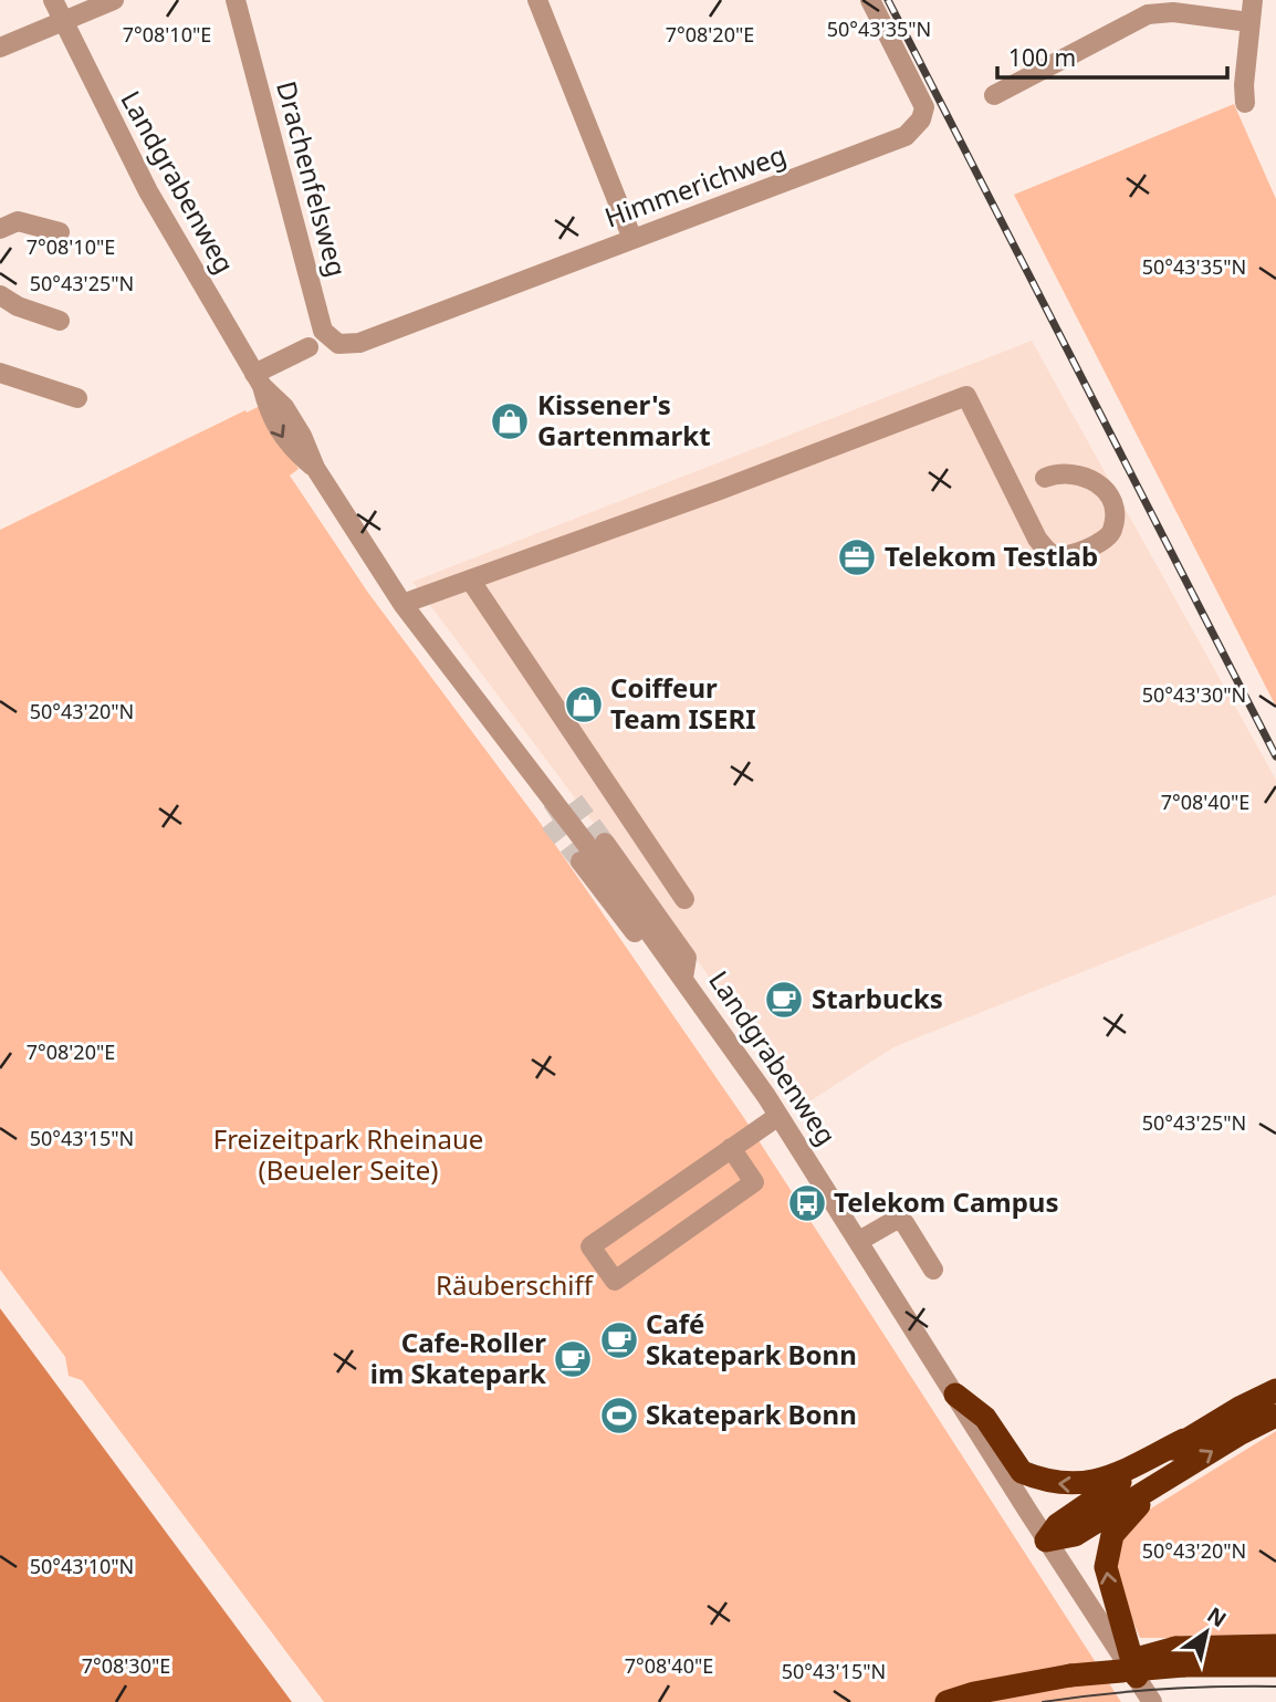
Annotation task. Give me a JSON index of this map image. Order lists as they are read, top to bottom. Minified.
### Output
{"streets":{"street":["Drachenfelsweg","Landgrabenweg","Himmerichweg"]},"crossings":[["Drachenfelsweg","Himmerichweg"]],"parks":["Freizeitpark Rheinaue (Beueler Seite)","Räuberschiff"],"places":{"shop":["Kissener's Gartenmarkt","Coiffeur Team ISERI"],"office":["Telekom Testlab"],"cafe":["Starbucks","Café Skatepark Bonn","Cafe-Roller im Skatepark"],"bus stop":["Telekom Campus"],"sports":["Skatepark Bonn"]},"scale_bar":"100 m","north":"top right","coordinates":["50°43'35\"N","7°08'10\"E","7°08'20\"E","50°43'25\"N","50°43'30\"N","50°43'20\"N","7°08'40\"E","50°43'15\"N","50°43'10\"N","7°08'30\"E"]}
